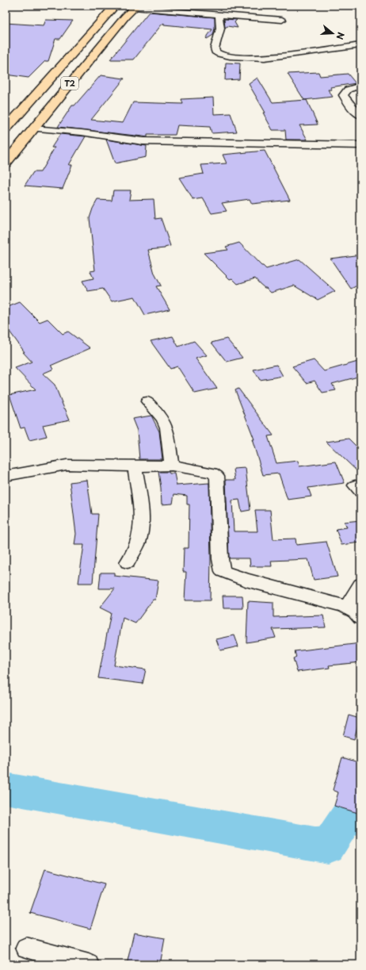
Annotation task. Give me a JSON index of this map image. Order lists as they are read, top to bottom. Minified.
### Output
{"streets":{"highway":["T2"]},"north":"right"}
